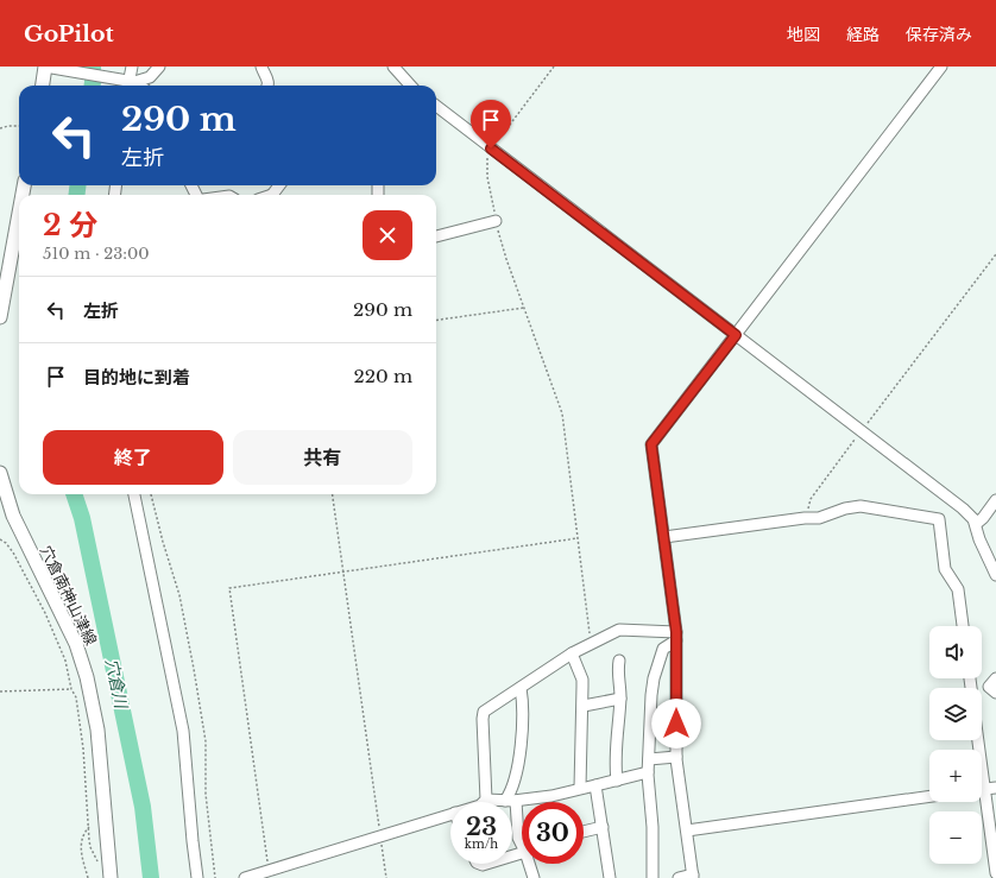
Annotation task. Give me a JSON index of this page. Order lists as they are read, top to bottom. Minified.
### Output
{"streets":{"main road":["穴倉南神山津線"]},"water":["穴倉川"],"page":{"header":"GoPilot","nav":["地図","経路","保存済み"],"turn":["290 m","左折"],"heading":["2 分","510 m · 23:00"],"list":[{"name":"左折","value":"290 m"},{"name":"目的地に到着","value":"220 m"}],"buttons":["終了","共有"],"map_buttons":["+","−"],"speed":"23 km/h","limit":"30"}}
